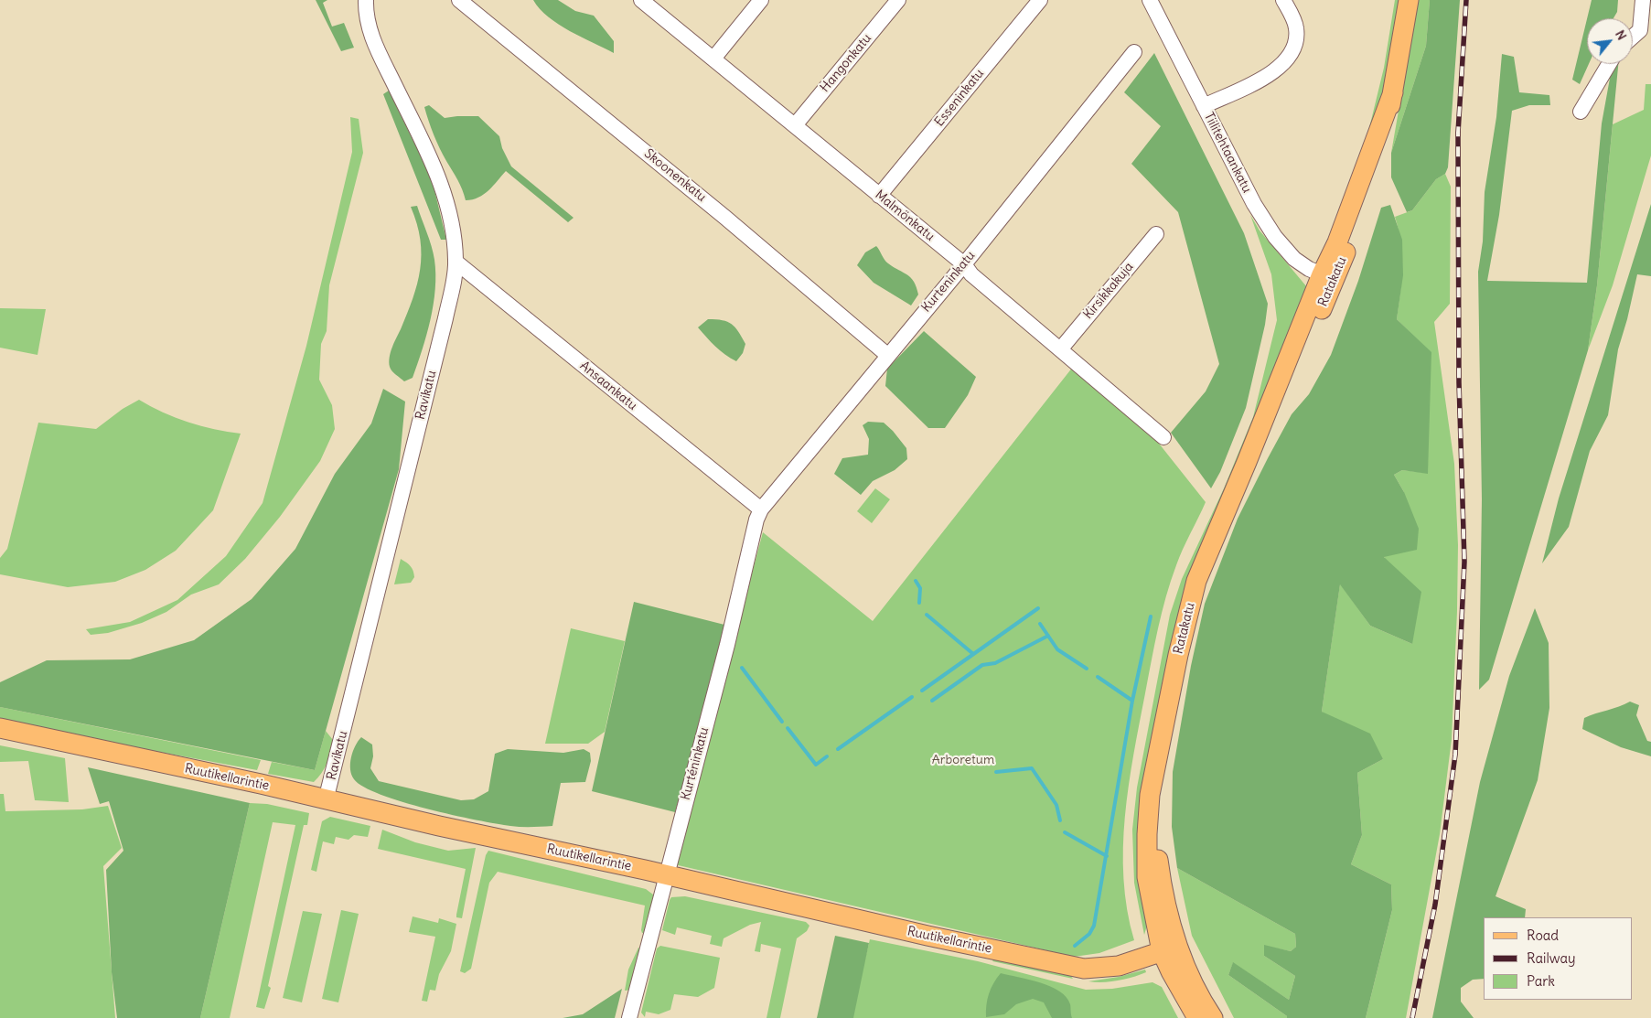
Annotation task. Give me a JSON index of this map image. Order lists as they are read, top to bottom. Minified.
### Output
{"streets":{"main road":["Ratakatu","Ruutikellarintie"],"street":["Hangonkatu","Esseninkatu","Tiilitehtaankatu","Skoonenkatu","Malmönkatu","Kurteninkatu","Kirsikkakuja","Ansaankatu","Ravikatu","Kurténinkatu"]},"crossings":[["Hangonkatu","Malmönkatu"],["Esseninkatu","Malmönkatu"],["Tiilitehtaankatu","Ratakatu"],["Skoonenkatu","Kurteninkatu"],["Malmönkatu","Kurteninkatu"],["Malmönkatu","Kirsikkakuja"],["Kurteninkatu","Ansaankatu"],["Kurteninkatu","Kurténinkatu"],["Ratakatu","Ruutikellarintie"],["Ansaankatu","Ravikatu"],["Ansaankatu","Kurténinkatu"],["Ravikatu","Ruutikellarintie"],["Kurténinkatu","Ruutikellarintie"]],"parks":["Arboretum"],"legend":["Road","Railway","Park"],"north":"top right"}
